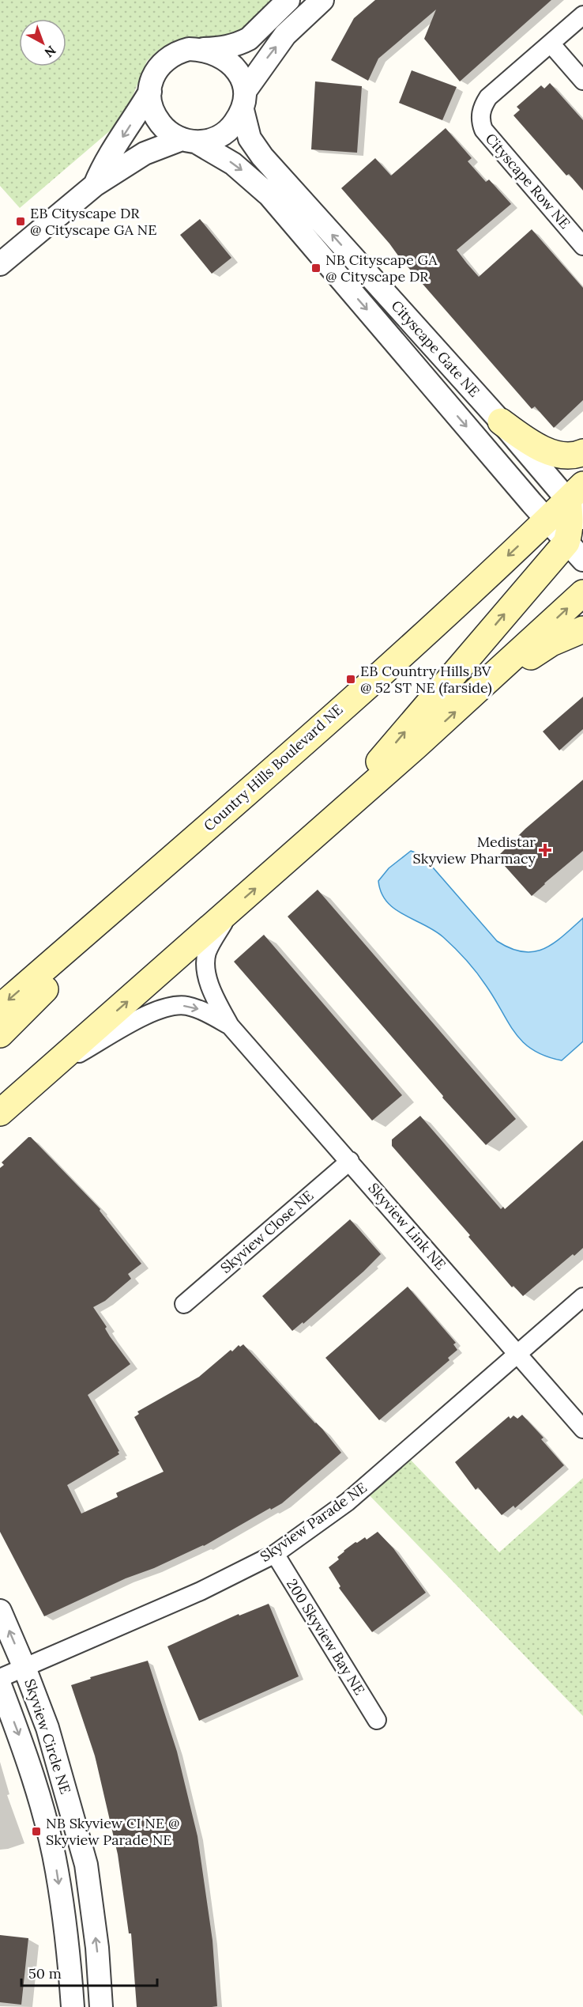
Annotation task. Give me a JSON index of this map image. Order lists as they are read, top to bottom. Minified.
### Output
{"streets":{"main road":["Country Hills Boulevard NE"],"street":["Cityscape Row NE","Cityscape Gate NE","Skyview Link NE","Skyview Close NE","Skyview Parade NE","200 Skyview Bay NE","Skyview Circle NE"]},"crossings":[["Cityscape Gate NE","Country Hills Boulevard NE"],["Skyview Link NE","Skyview Close NE"],["Skyview Link NE","Skyview Parade NE"],["Skyview Parade NE","200 Skyview Bay NE"],["Skyview Parade NE","Skyview Circle NE"]],"places":{"transit":["EB Cityscape DR @ Cityscape GA NE","NB Cityscape GA @ Cityscape DR","EB Country Hills BV @ 52 ST NE (farside)","NB Skyview CI NE @ Skyview Parade NE"],"health":["Medistar Skyview Pharmacy"]},"scale_bar":"50 m","north":"bottom right"}
